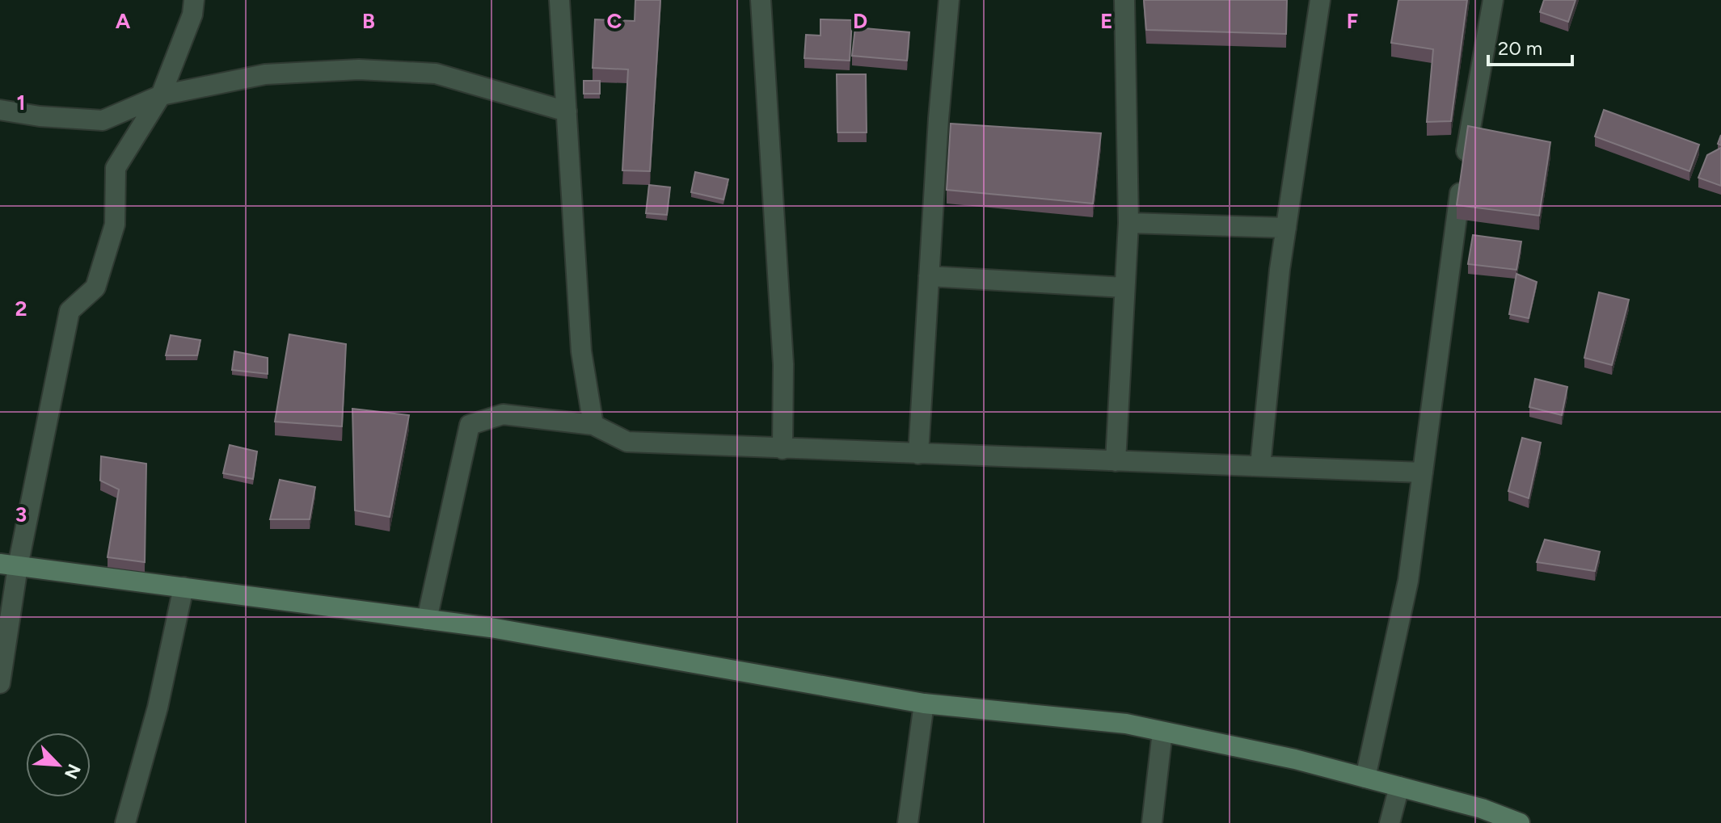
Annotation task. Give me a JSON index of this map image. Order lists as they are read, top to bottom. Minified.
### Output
{"scale_bar":"20 m","north":"bottom right","grid":{"columns":["A","B","C","D","E","F"],"rows":["1","2","3"]}}
